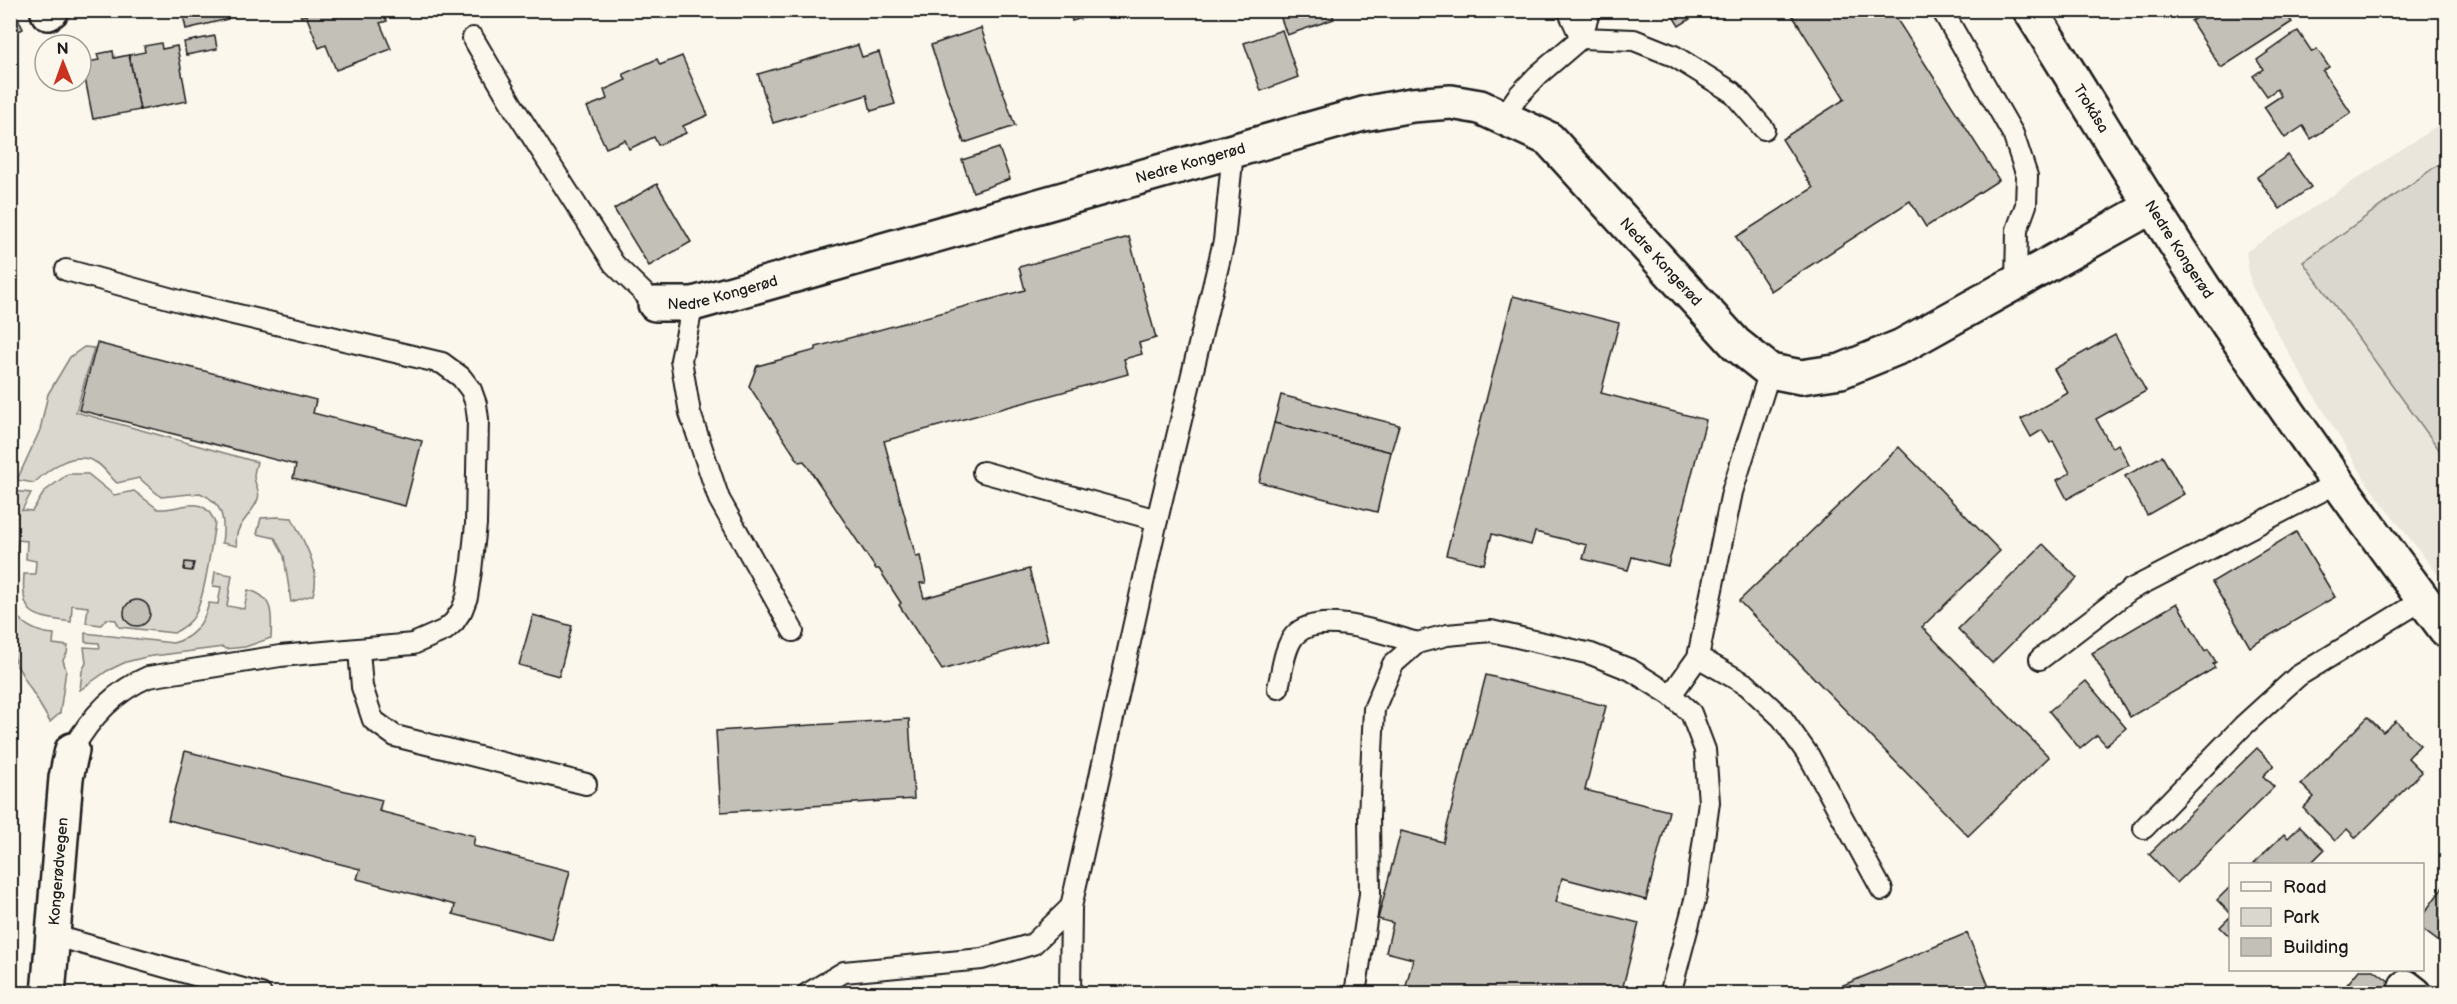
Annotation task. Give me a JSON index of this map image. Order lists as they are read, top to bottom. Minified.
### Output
{"streets":{"street":["Trokåsa","Nedre Kongerød","Kongerødvegen"]},"crossings":[["Trokåsa","Nedre Kongerød"]],"legend":["Road","Park","Building"],"north":"top"}
